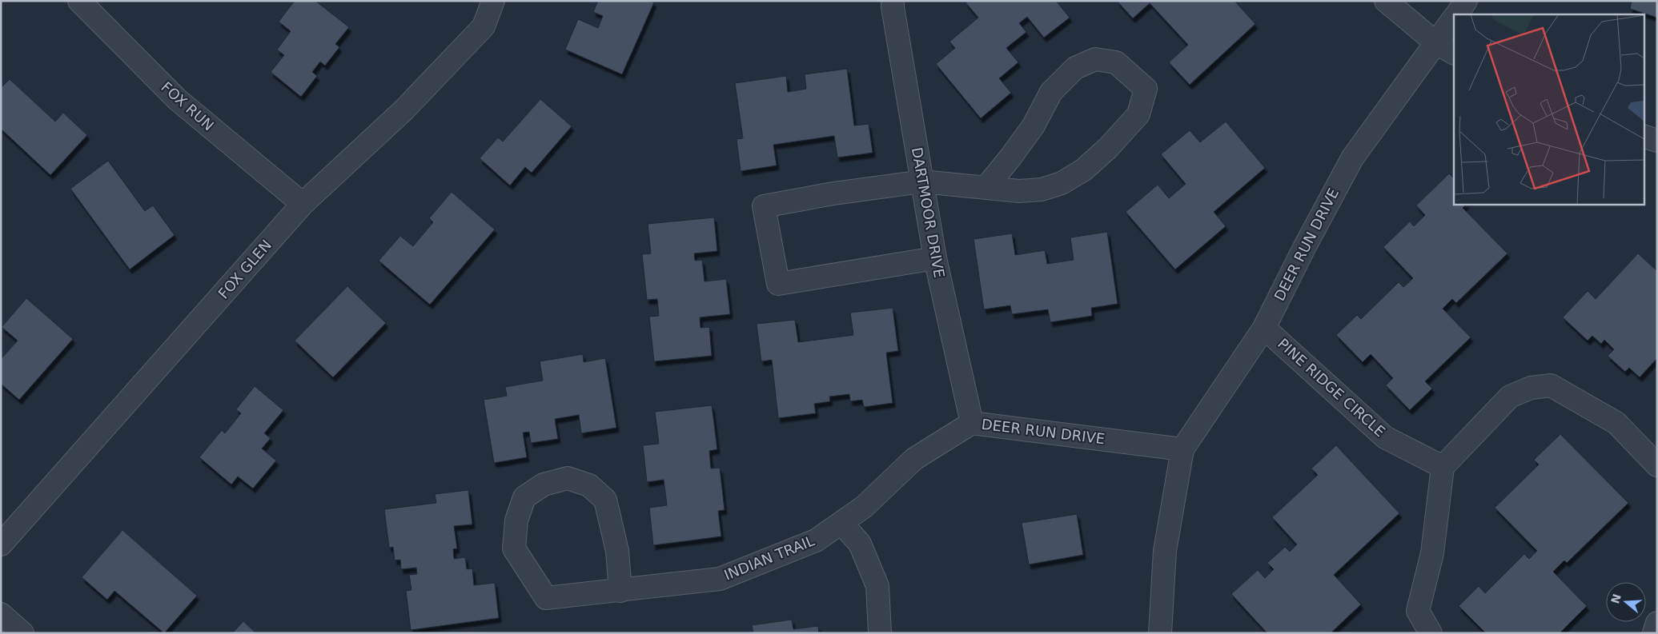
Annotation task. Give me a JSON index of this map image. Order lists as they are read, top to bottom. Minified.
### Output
{"streets":{"street":["FOX RUN","DARTMOOR DRIVE","DEER RUN DRIVE","FOX GLEN","PINE RIDGE CIRCLE","INDIAN TRAIL"]},"crossings":[["FOX RUN","FOX GLEN"],["DARTMOOR DRIVE","DEER RUN DRIVE"],["DEER RUN DRIVE","PINE RIDGE CIRCLE"],["DEER RUN DRIVE","INDIAN TRAIL"]],"north":"left"}
